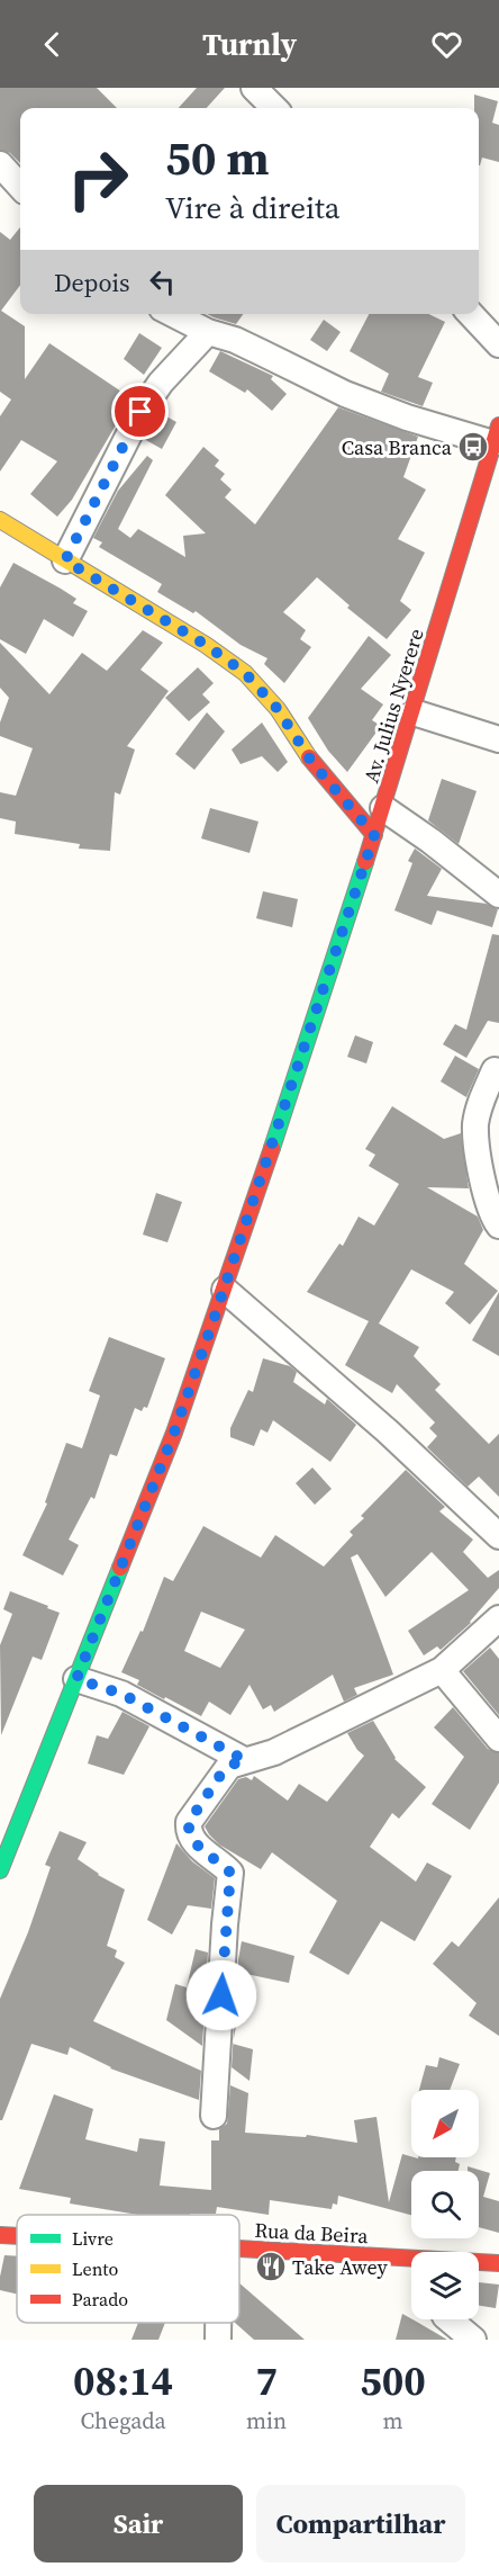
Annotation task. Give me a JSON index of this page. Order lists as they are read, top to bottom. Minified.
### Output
{"streets":{"main road":["Av. Julius Nyerere","Rua da Beira"]},"places":{"bus stop":["Casa Branca"],"restaurant":["Take Awey"]},"legend":["Livre","Lento","Parado"],"north":"bottom left","page":{"header":"Turnly","turn":["50 m","Vire à direita"],"then":"Depois","eta":["08:14","Chegada","7","min","500","m"],"buttons":["Sair","Compartilhar"]}}
